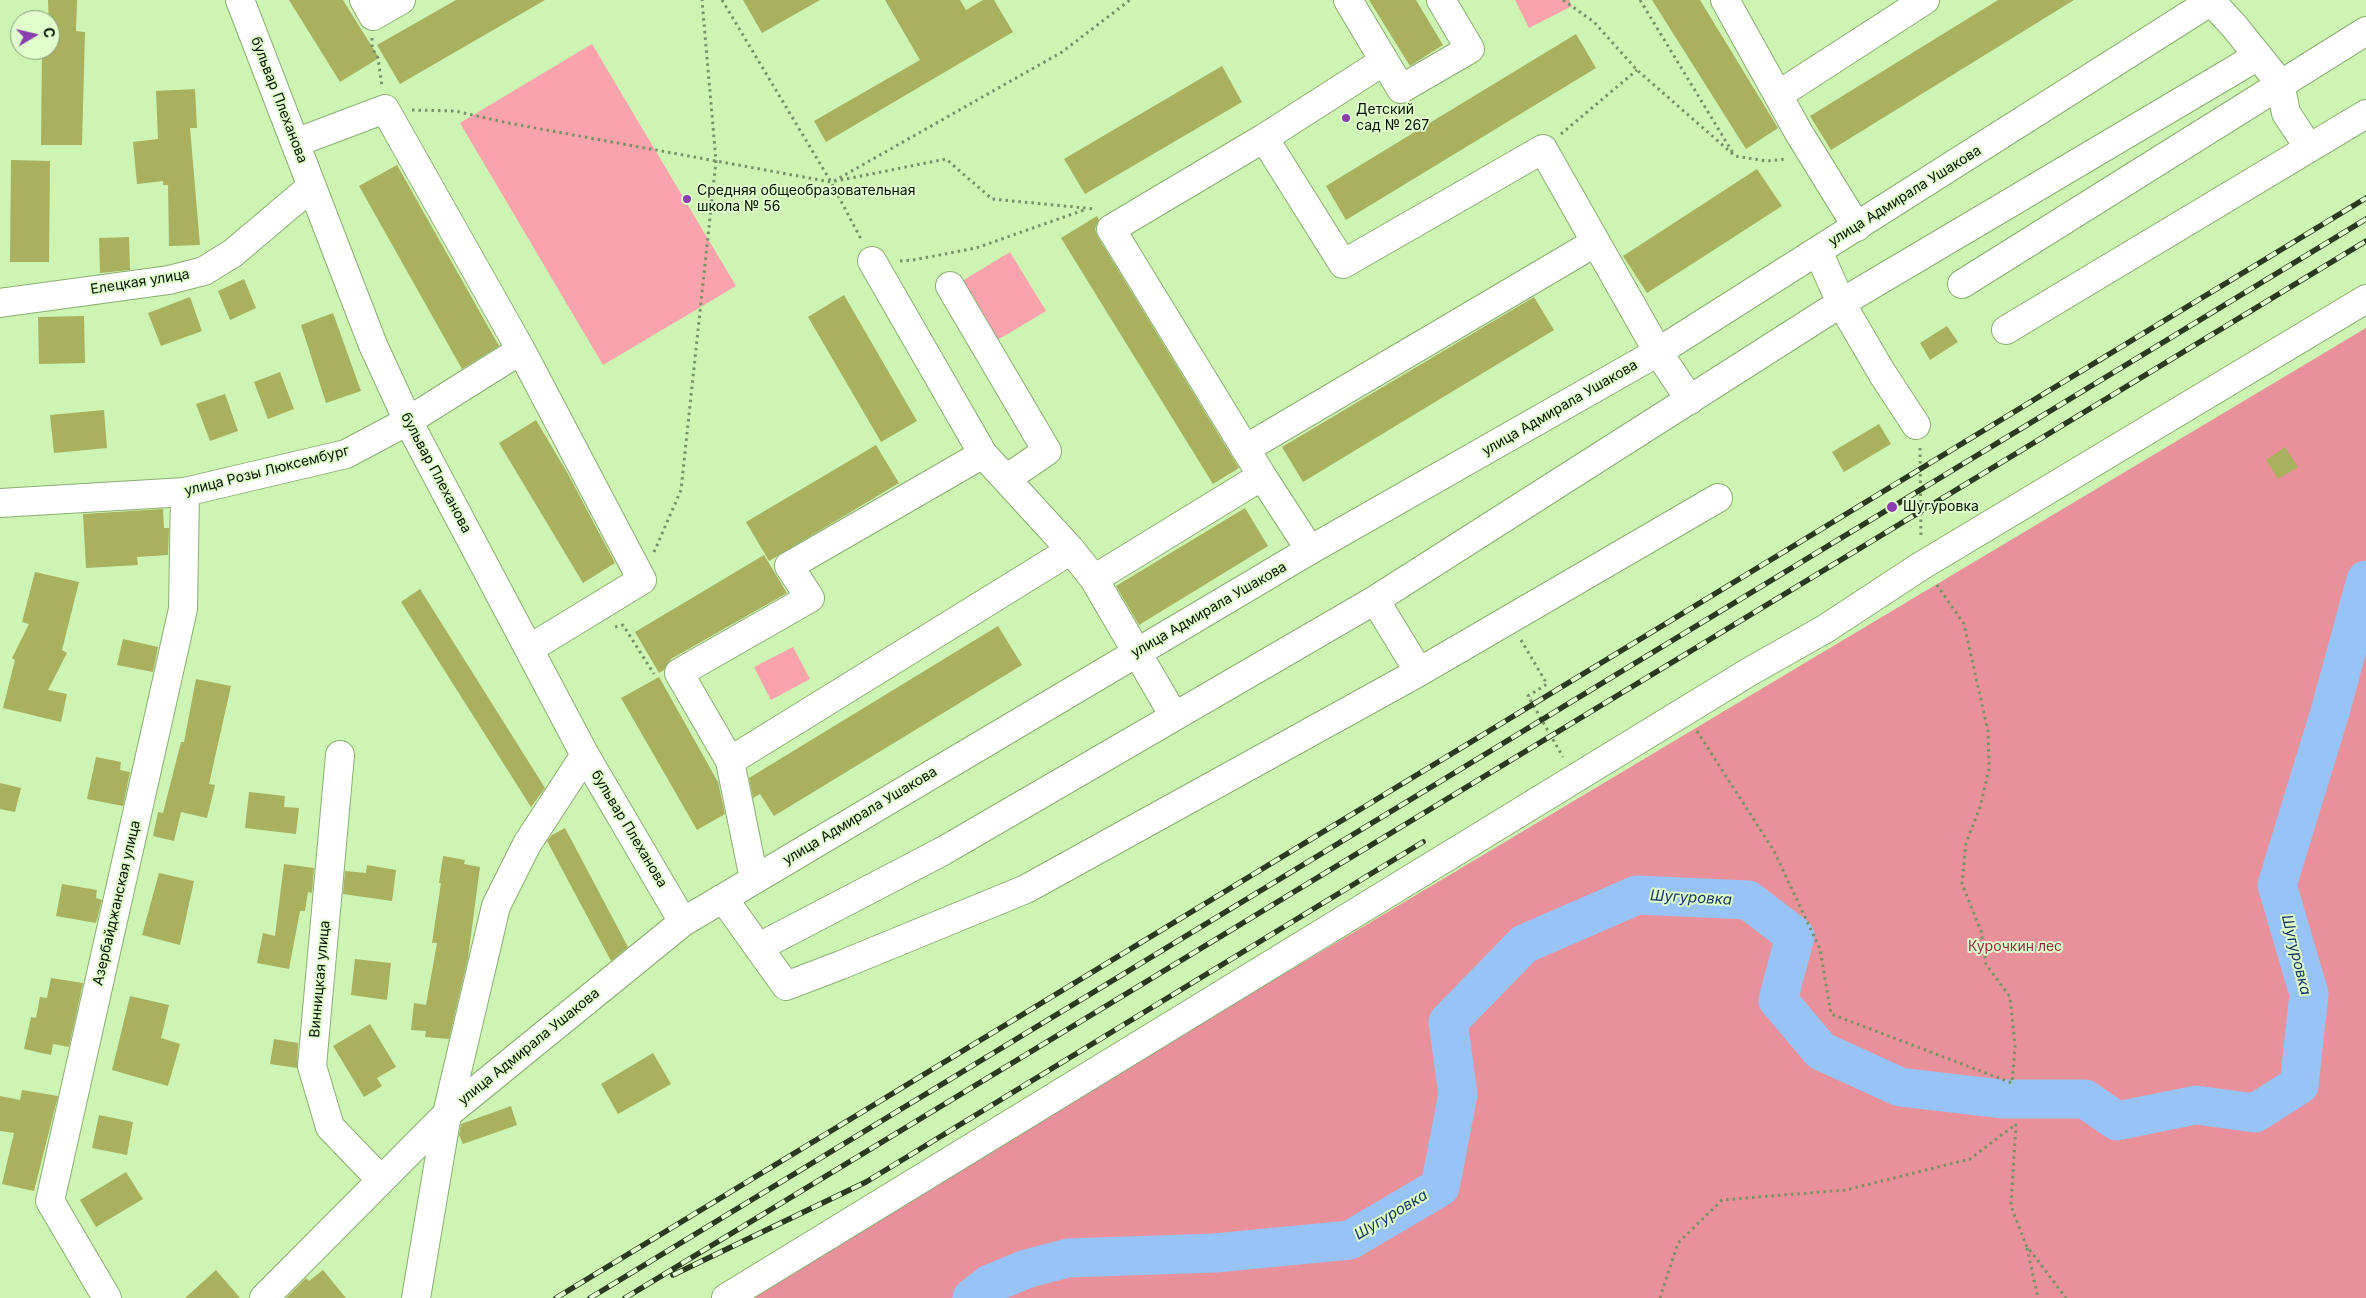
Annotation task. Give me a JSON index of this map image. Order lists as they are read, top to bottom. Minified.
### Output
{"streets":{"street":["бульвар Плеханова","улица Адмирала Ушакова","Елецкая улица","улица Розы Люксембург","Азербайджанская улица","Винницкая улица"]},"crossings":[["бульвар Плеханова","улица Адмирала Ушакова"],["бульвар Плеханова","Елецкая улица"],["бульвар Плеханова","улица Розы Люксембург"],["улица Адмирала Ушакова","Винницкая улица"],["улица Розы Люксембург","Азербайджанская улица"]],"water":["Шугуровка"],"parks":["Курочкин лес"],"places":["Детский сад № 267","Средняя общеобразовательная школа № 56","Шугуровка"],"north":"right"}
